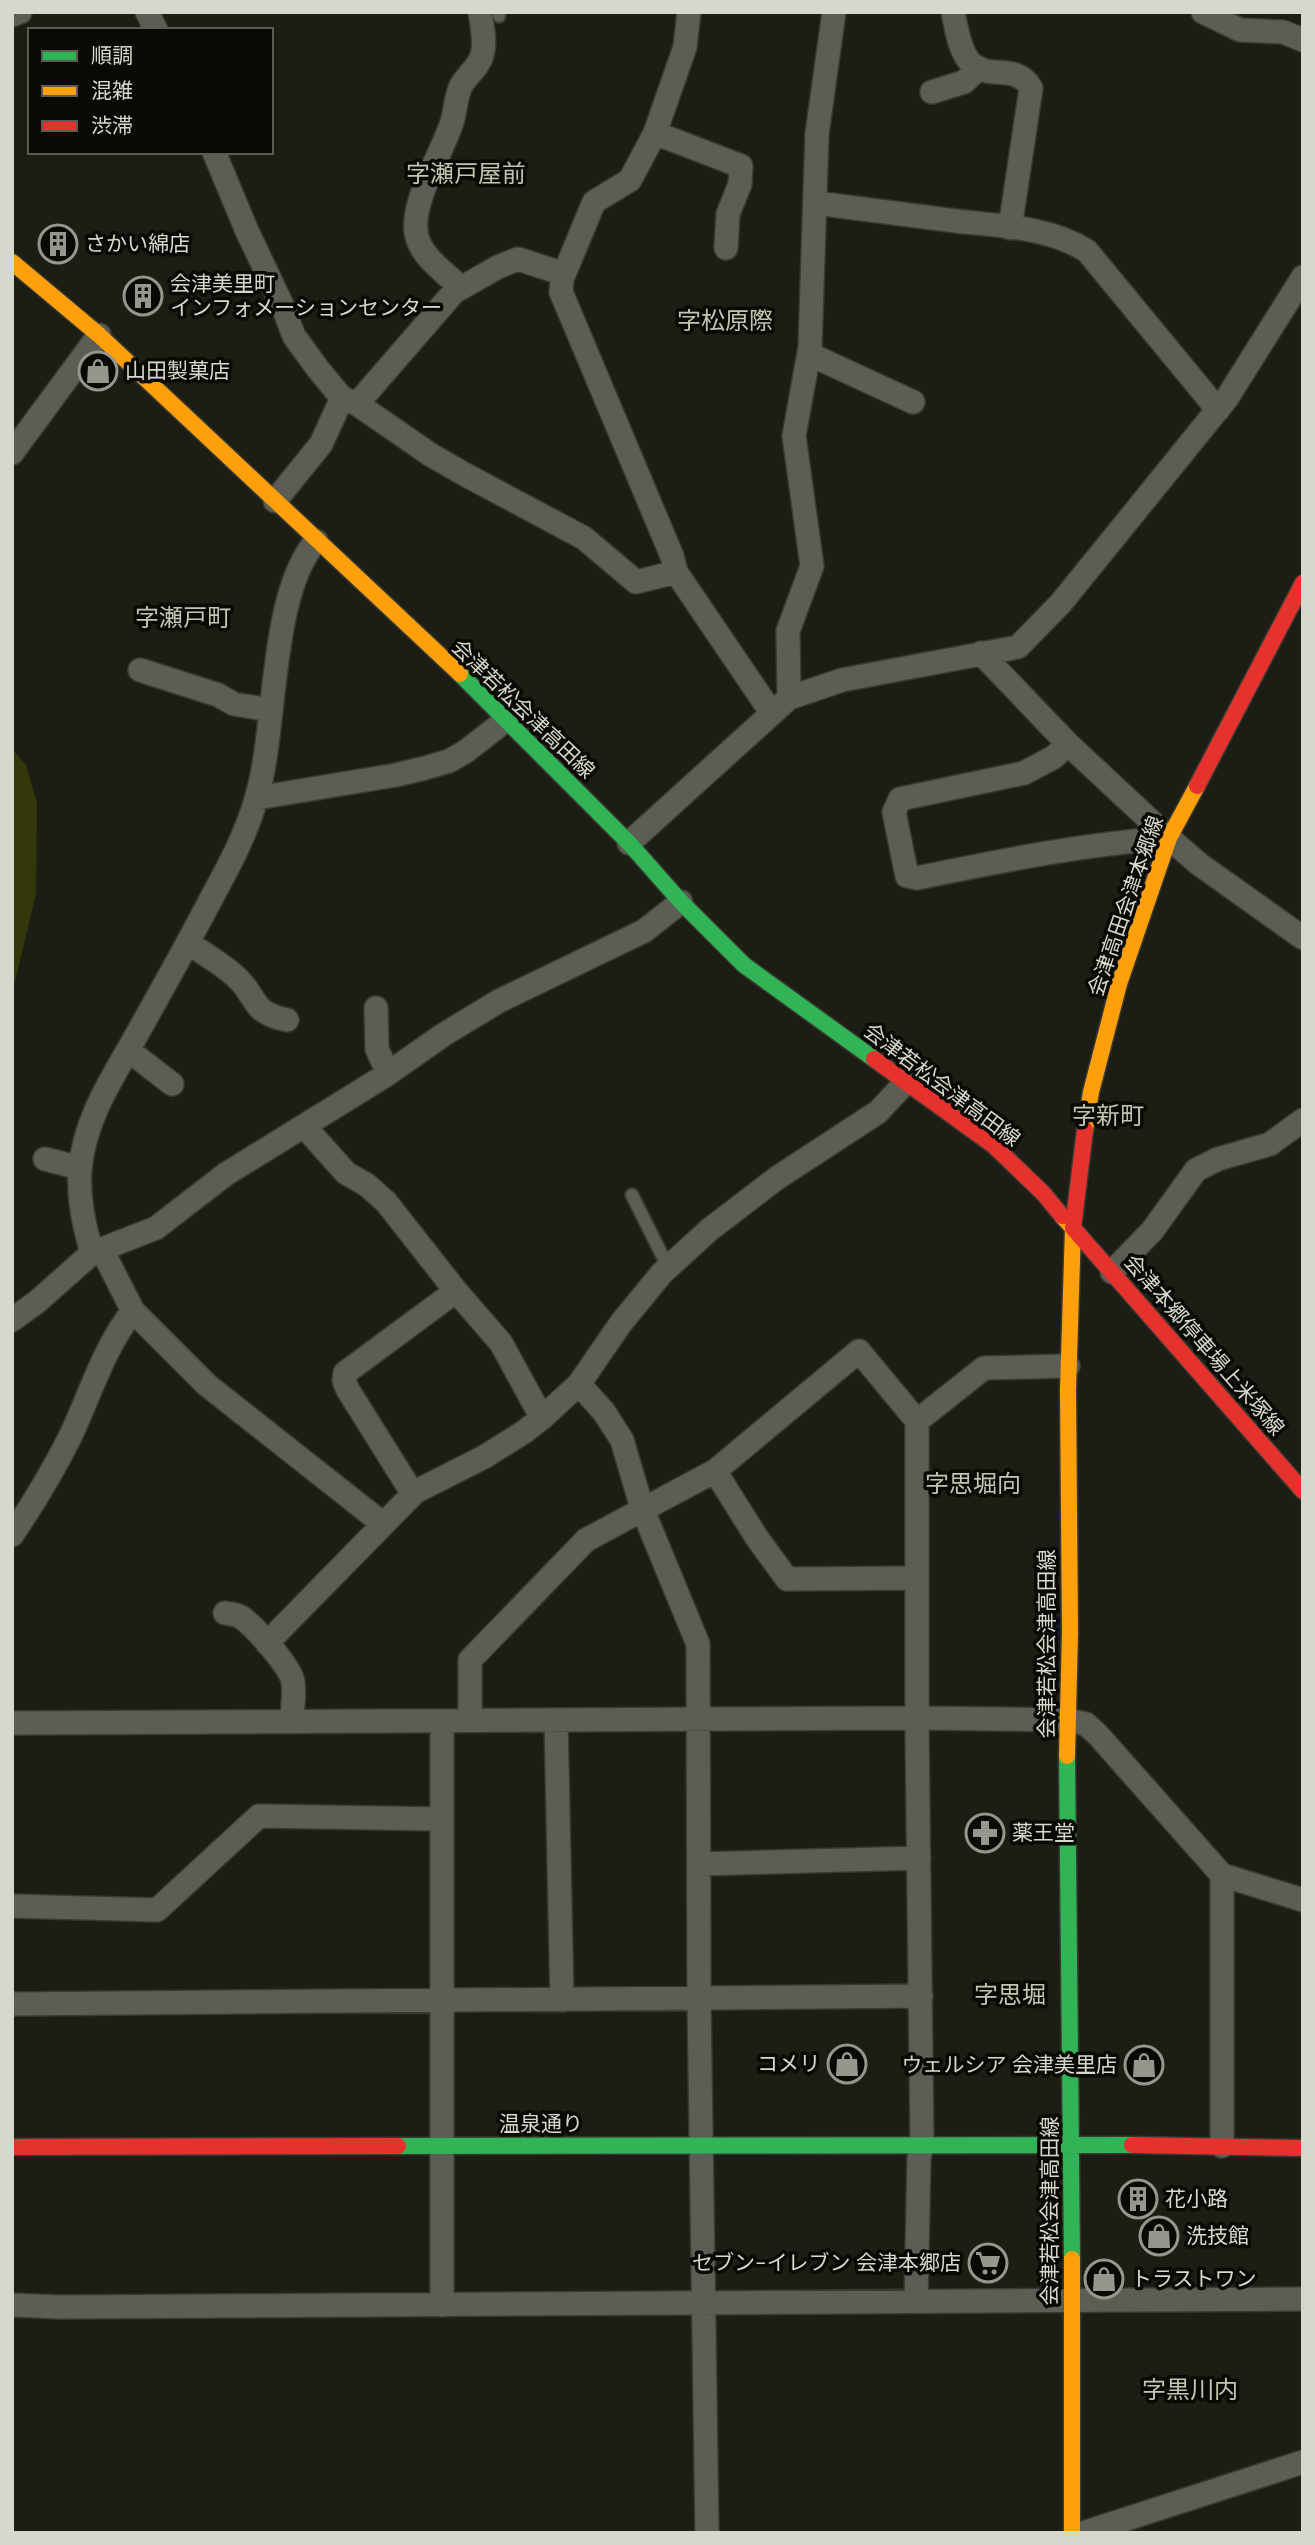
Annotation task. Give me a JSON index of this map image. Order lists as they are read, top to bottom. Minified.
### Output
{"streets":{"main road":["会津若松会津高田線","会津高田会津本郷線","会津本郷停車場上米塚線","温泉通り"]},"crossings":[["会津若松会津高田線","会津高田会津本郷線"],["会津若松会津高田線","会津本郷停車場上米塚線"],["会津若松会津高田線","温泉通り"],["会津高田会津本郷線","会津本郷停車場上米塚線"]],"districts":["字瀬戸屋前","字松原際","字瀬戸町","字新町","字思堀向","字思堀","字黒川内"],"places":{"building":["さかい綿店","会津美里町 インフォメーションセンター","花小路"],"shop":["山田製菓店","コメリ","ウェルシア 会津美里店","洗技館","トラストワン"],"pharmacy":["薬王堂"],"supermarket":["セブン-イレブン 会津本郷店"]},"legend":["順調","混雑","渋滞"]}
